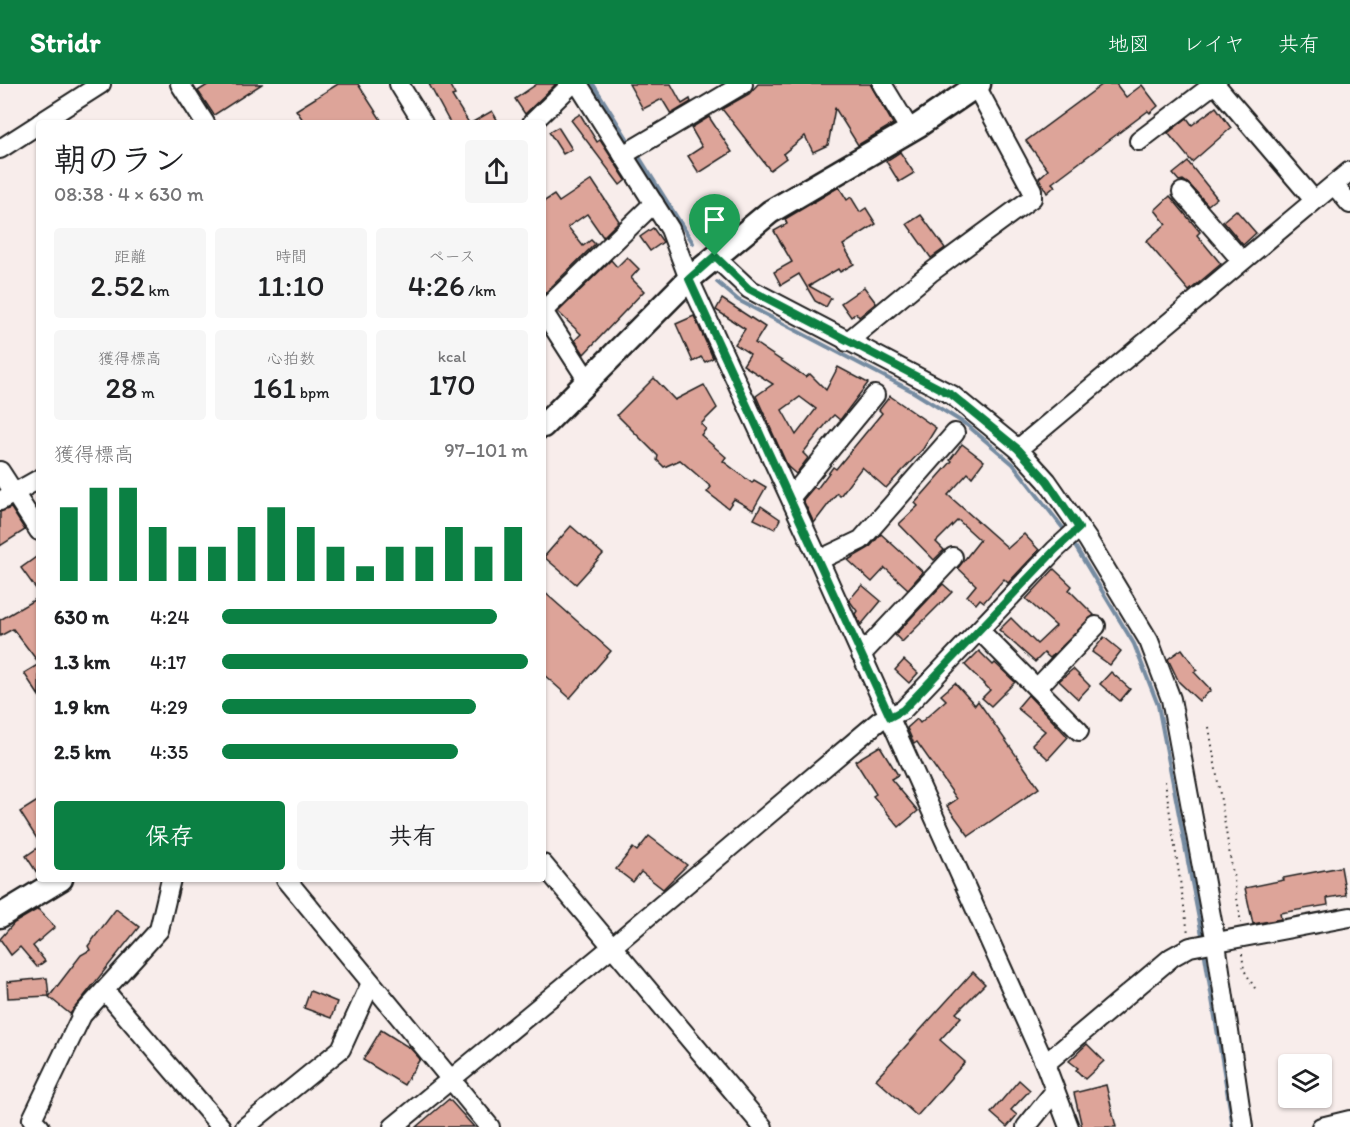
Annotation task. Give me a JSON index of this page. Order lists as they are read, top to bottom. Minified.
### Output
{"page":{"header":"Stridr","nav":["地図","レイヤ","共有"],"heading":["朝のラン","08:38 · 4 × 630 m"],"stats":[["距離","2.52 km"],["時間","11:10"],["ペース","4:26 /km"],["獲得標高","28 m"],["心拍数","161 bpm"],["kcal","170"]],"chart":["獲得標高","97–101 m"],"list":[{"name":"630 m","note":"4:24"},{"name":"1.3 km","note":"4:17"},{"name":"1.9 km","note":"4:29"},{"name":"2.5 km","note":"4:35"}],"buttons":["保存","共有"]}}
